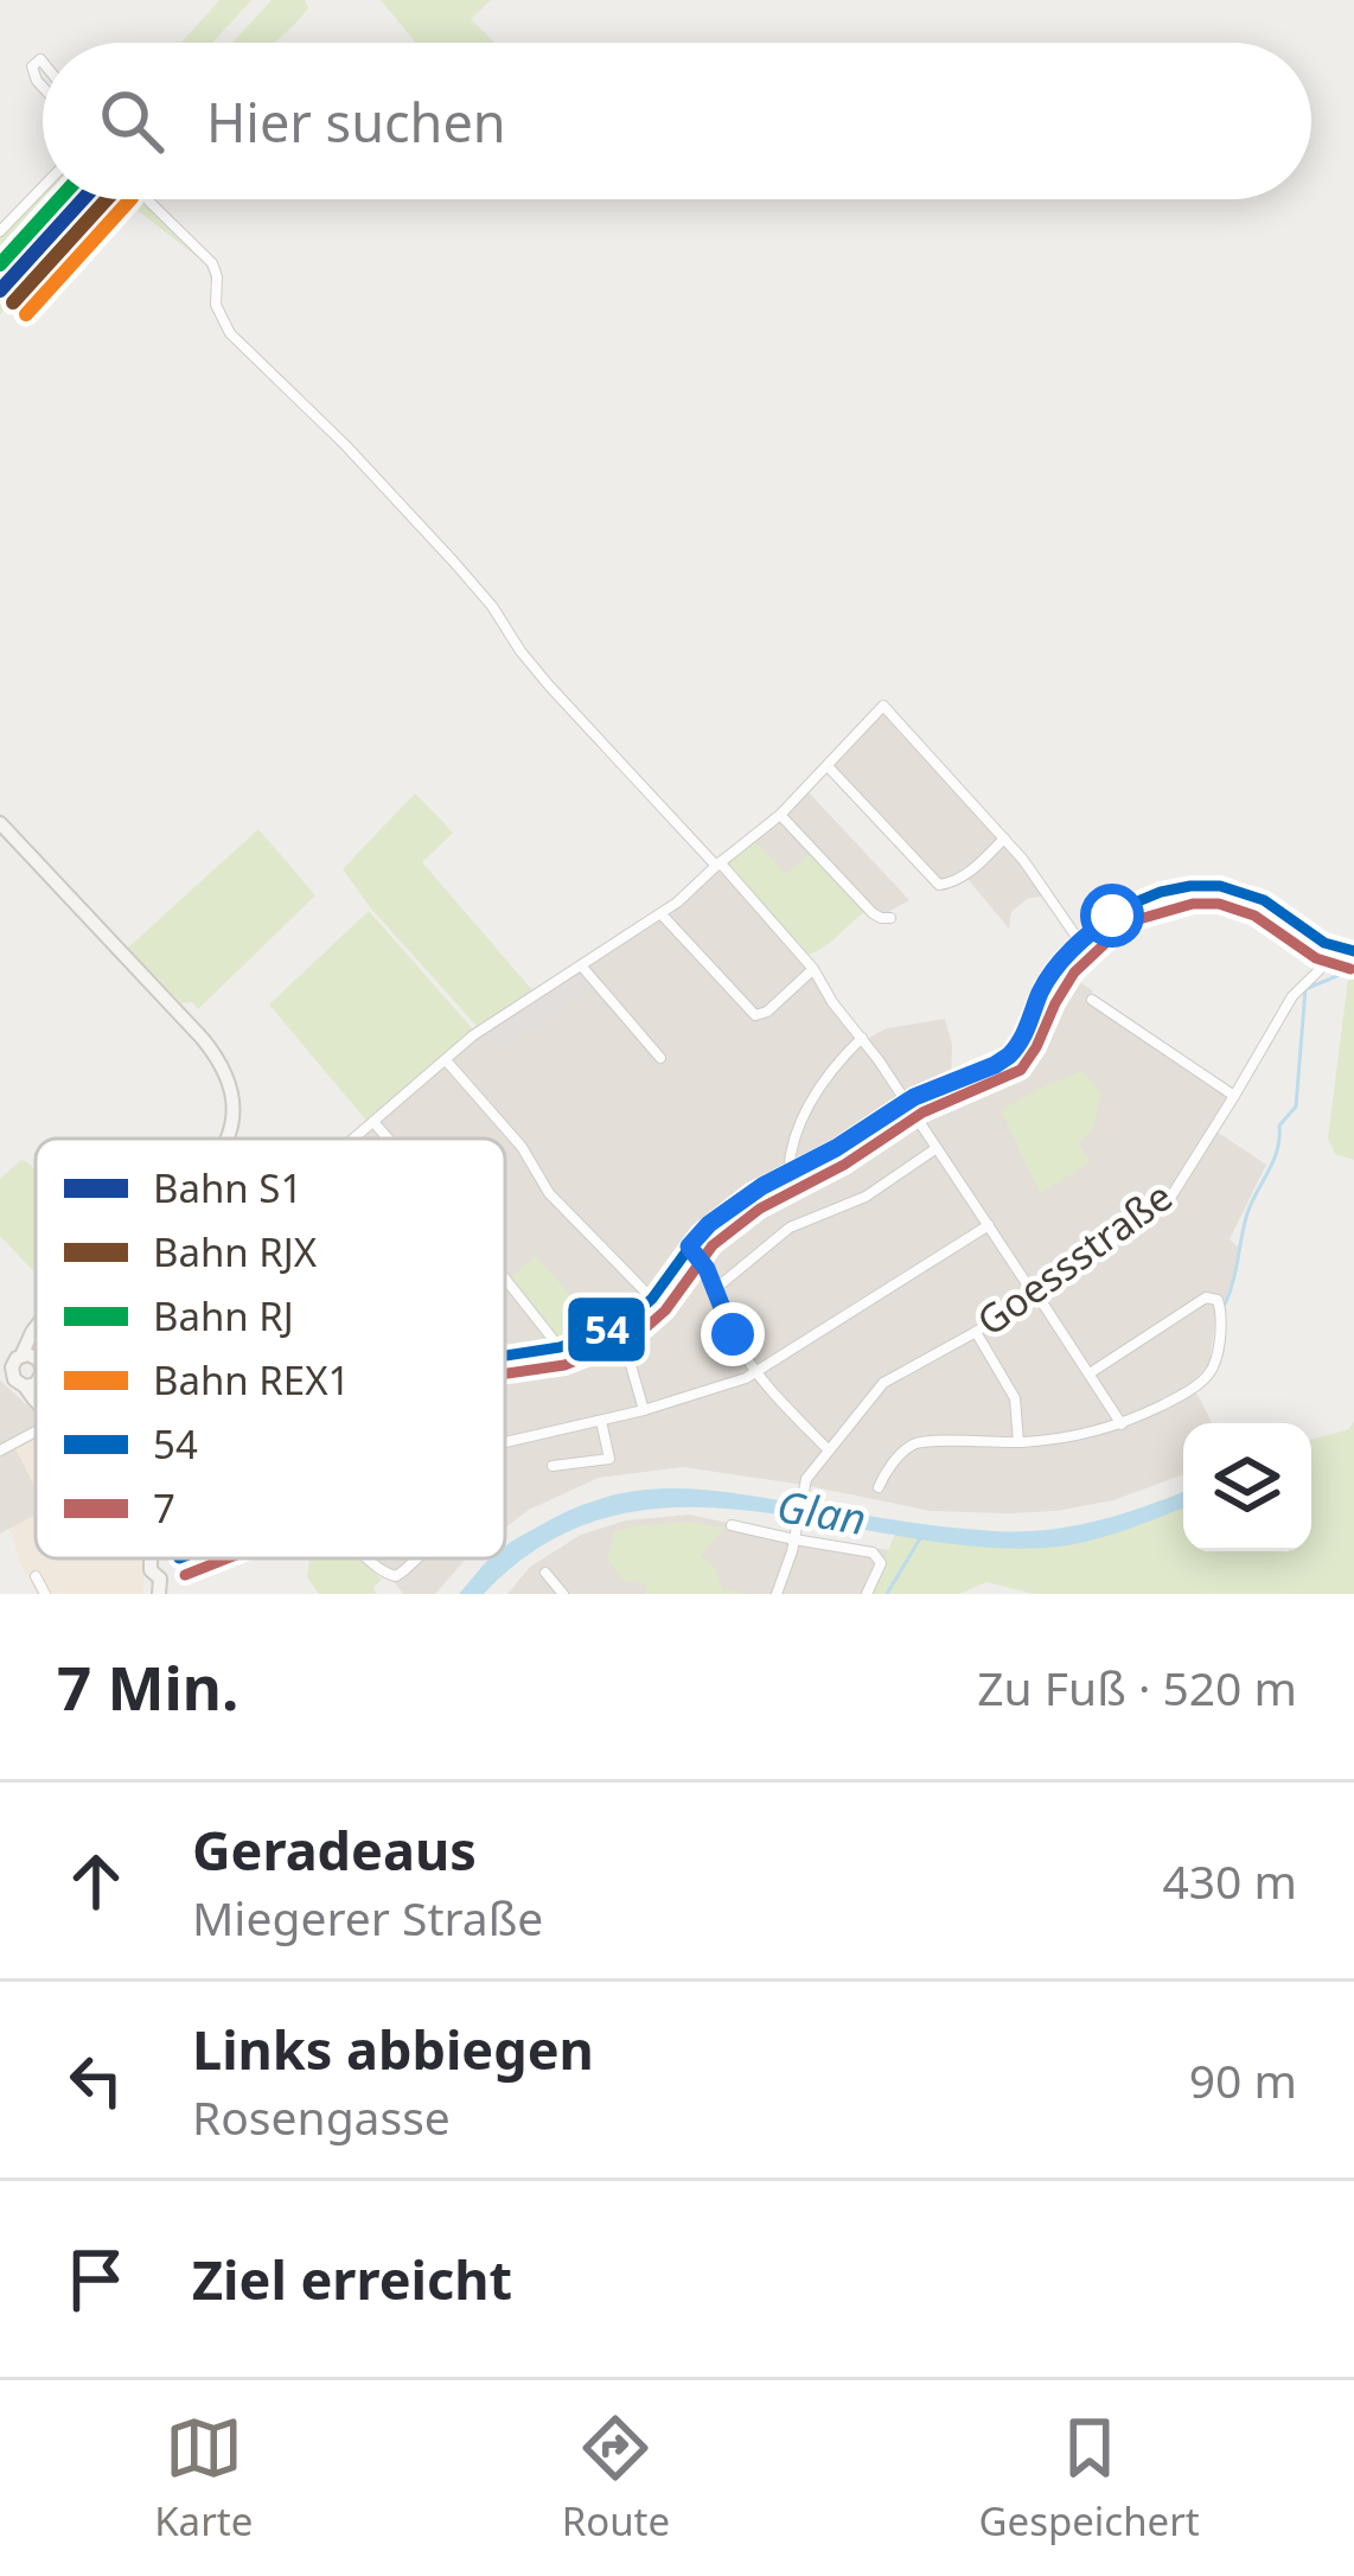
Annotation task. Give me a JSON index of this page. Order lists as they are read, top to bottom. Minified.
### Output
{"streets":{"street":["Goessstraße"]},"water":["Glan"],"lines":["rail line S1","rail line RJX","rail line RJ","rail line REX1","transit line 54","transit line 7"],"legend":["Bahn S1","Bahn RJX","Bahn RJ","Bahn REX1","54","7"],"page":{"search":"Hier suchen","heading":["7 Min.","Zu Fuß · 520 m"],"list":[["Geradeaus","Miegerer Straße","430 m"],["Links abbiegen","Rosengasse","90 m"],"Ziel erreicht"],"nav":["Karte","Route","Gespeichert"]}}
